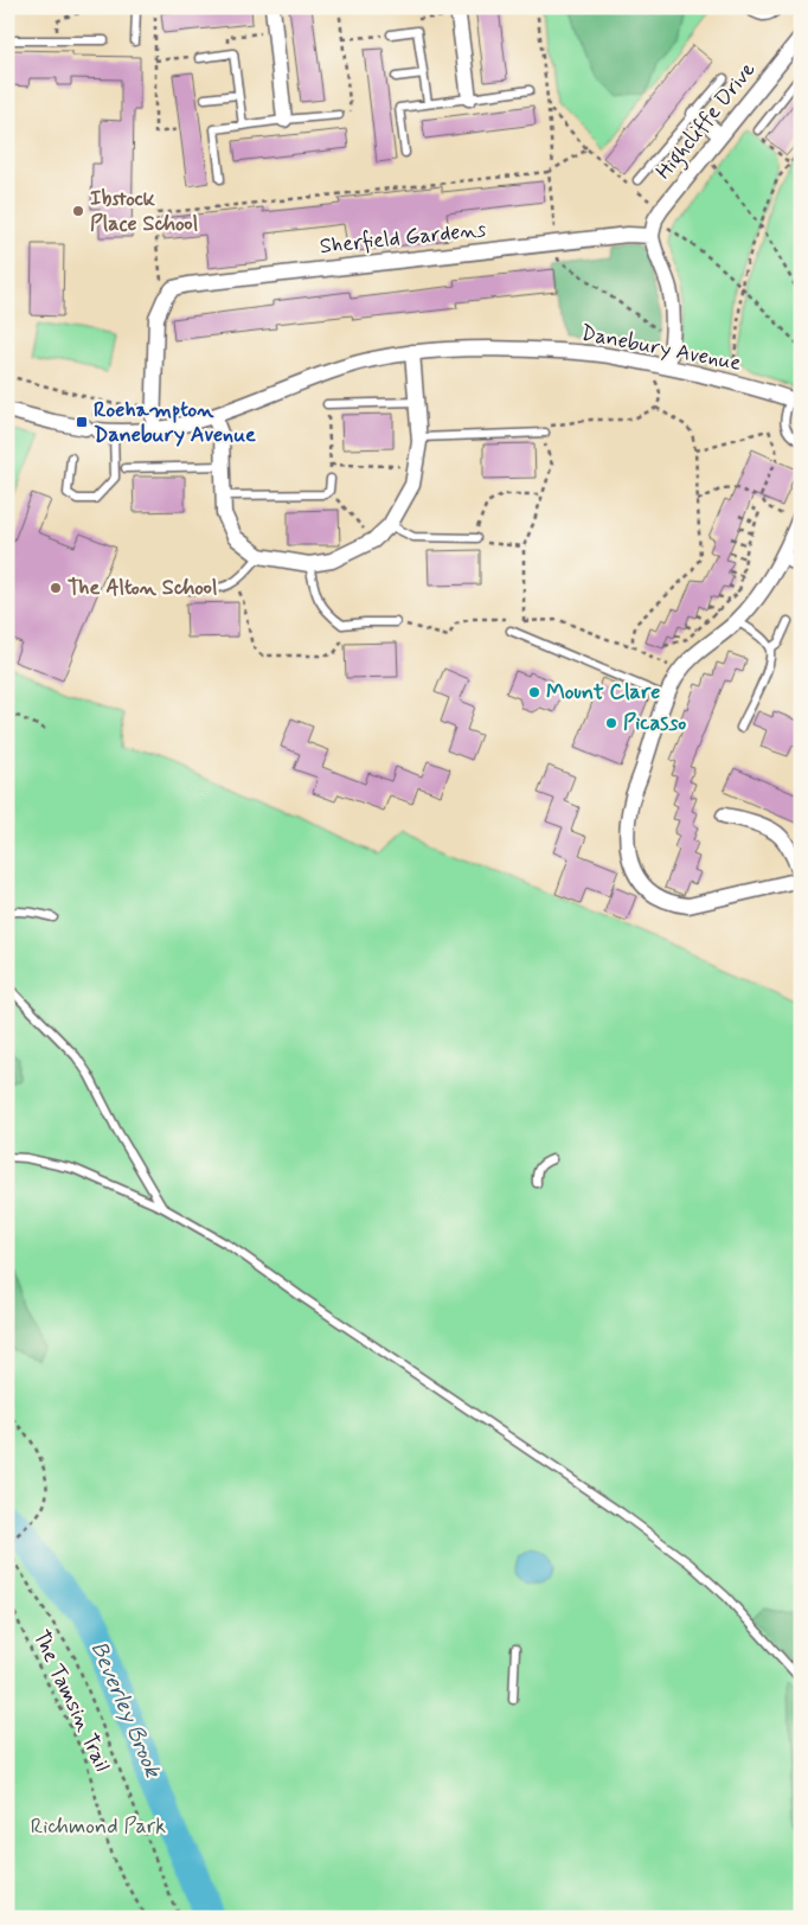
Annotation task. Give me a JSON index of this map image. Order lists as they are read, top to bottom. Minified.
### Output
{"streets":{"street":["Highcliffe Drive","Sherfield Gardens","Danebury Avenue"],"path":["The Tamsin Trail"]},"crossings":[["Highcliffe Drive","Sherfield Gardens"]],"water":["Beverley Brook"],"parks":["Richmond Park"],"places":{"other":["Ibstock Place School","The Alton School","Mount Clare","Picasso"],"transit":["Roehampton Danebury Avenue"]}}
